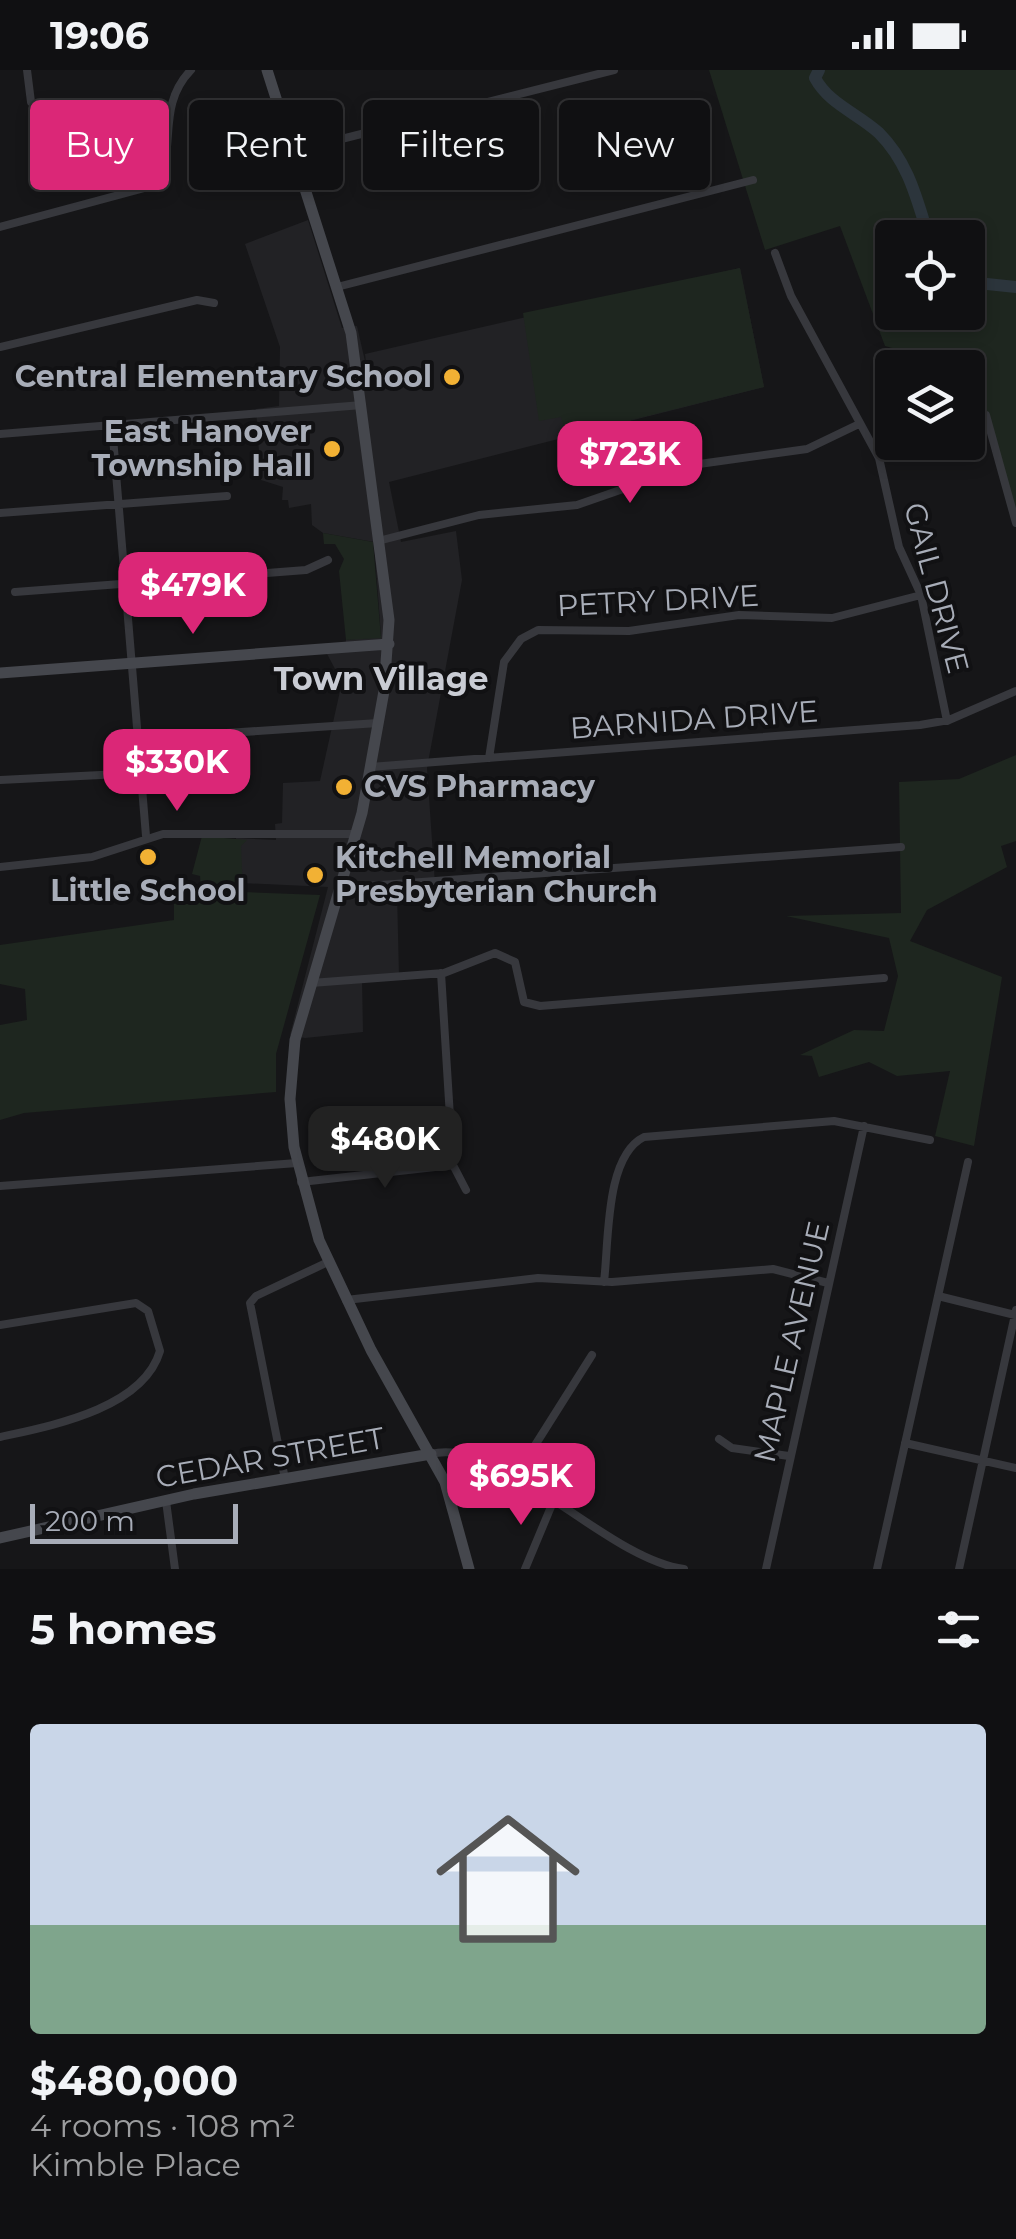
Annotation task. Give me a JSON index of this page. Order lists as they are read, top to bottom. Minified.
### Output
{"streets":{"main road":["CEDAR STREET"],"street":["GAIL DRIVE","PETRY DRIVE","BARNIDA DRIVE","MAPLE AVENUE"]},"crossings":[["GAIL DRIVE","PETRY DRIVE"],["GAIL DRIVE","BARNIDA DRIVE"],["PETRY DRIVE","BARNIDA DRIVE"]],"districts":["Town Village"],"places":["Central Elementary School","East Hanover Township Hall","CVS Pharmacy","Little School","Kitchell Memorial Presbyterian Church"],"scale_bar":"200 m","page":{"status":"19:06","chip":["Buy","Rent","Filters","New"],"price":["$723K","$479K","$330K","$480K","$695K"],"scale":"200 m","heading":"5 homes","list":[{"name":"$480,000","note":"4 rooms · 108 m² · Kimble Place"}]}}
